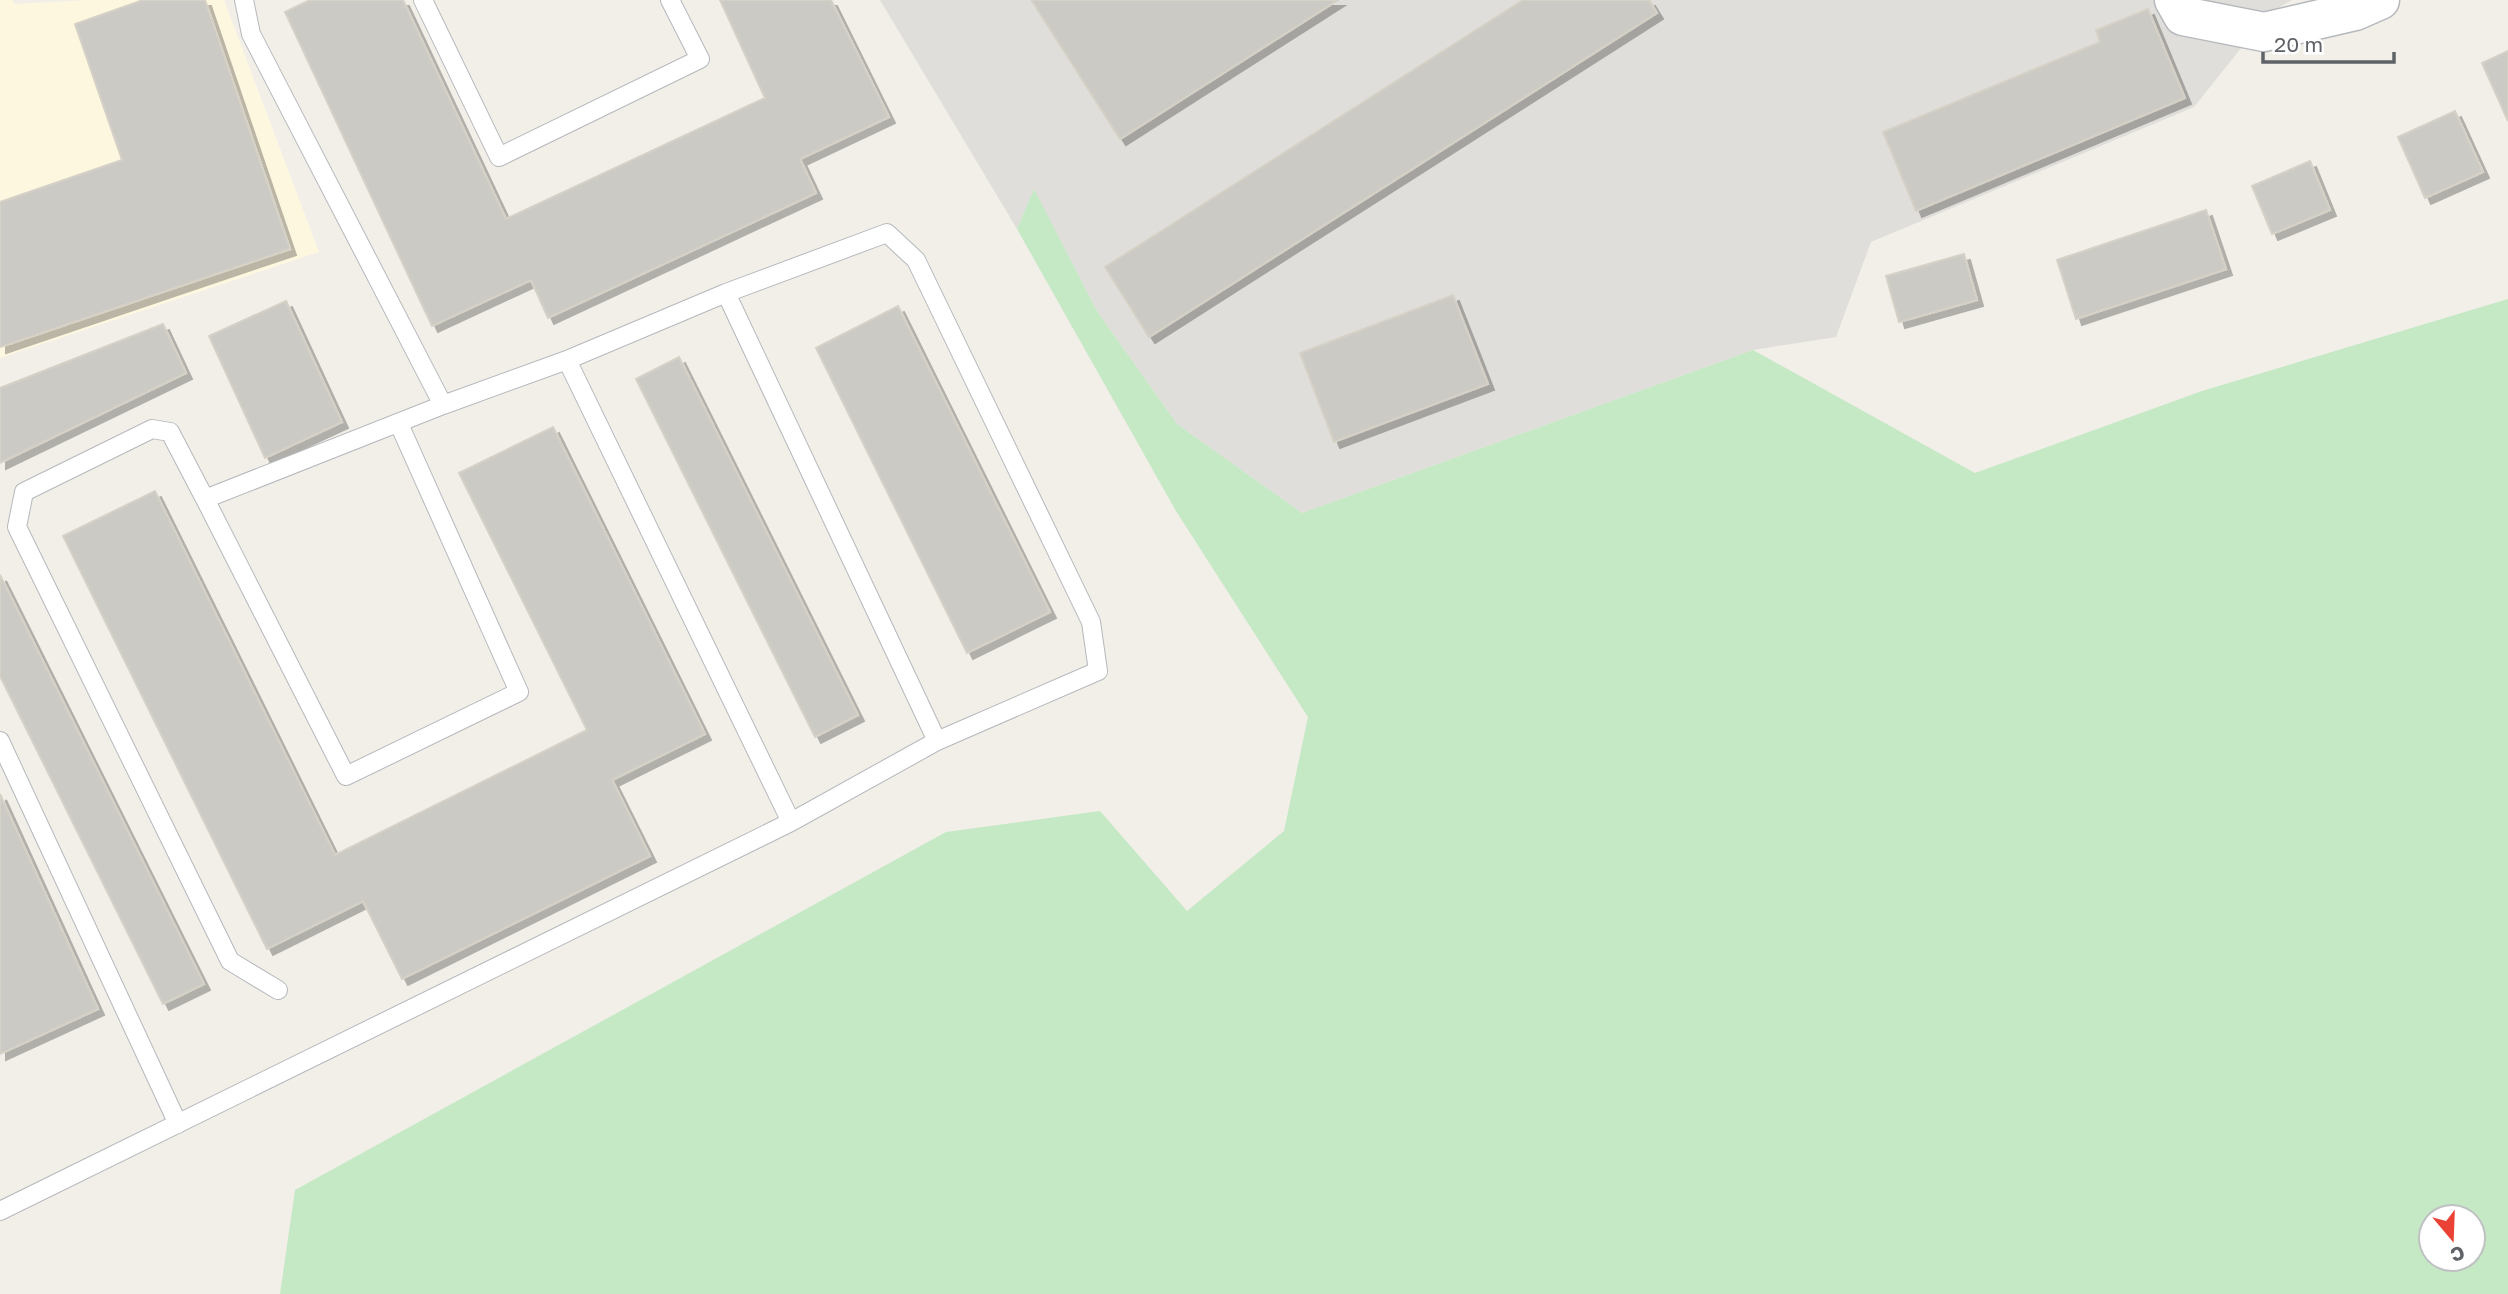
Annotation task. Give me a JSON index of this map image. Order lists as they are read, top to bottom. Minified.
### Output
{"scale_bar":"20 m","north":"bottom"}
